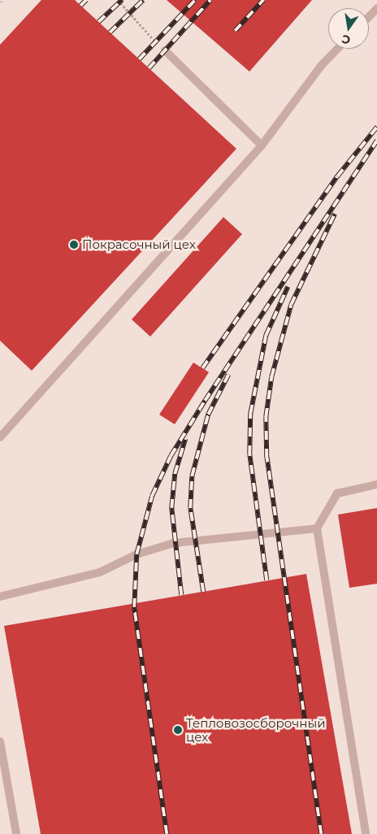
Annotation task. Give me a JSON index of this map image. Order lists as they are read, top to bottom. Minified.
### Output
{"places":["Покрасочный цех","Тепловозосборочный цех"],"north":"bottom"}
